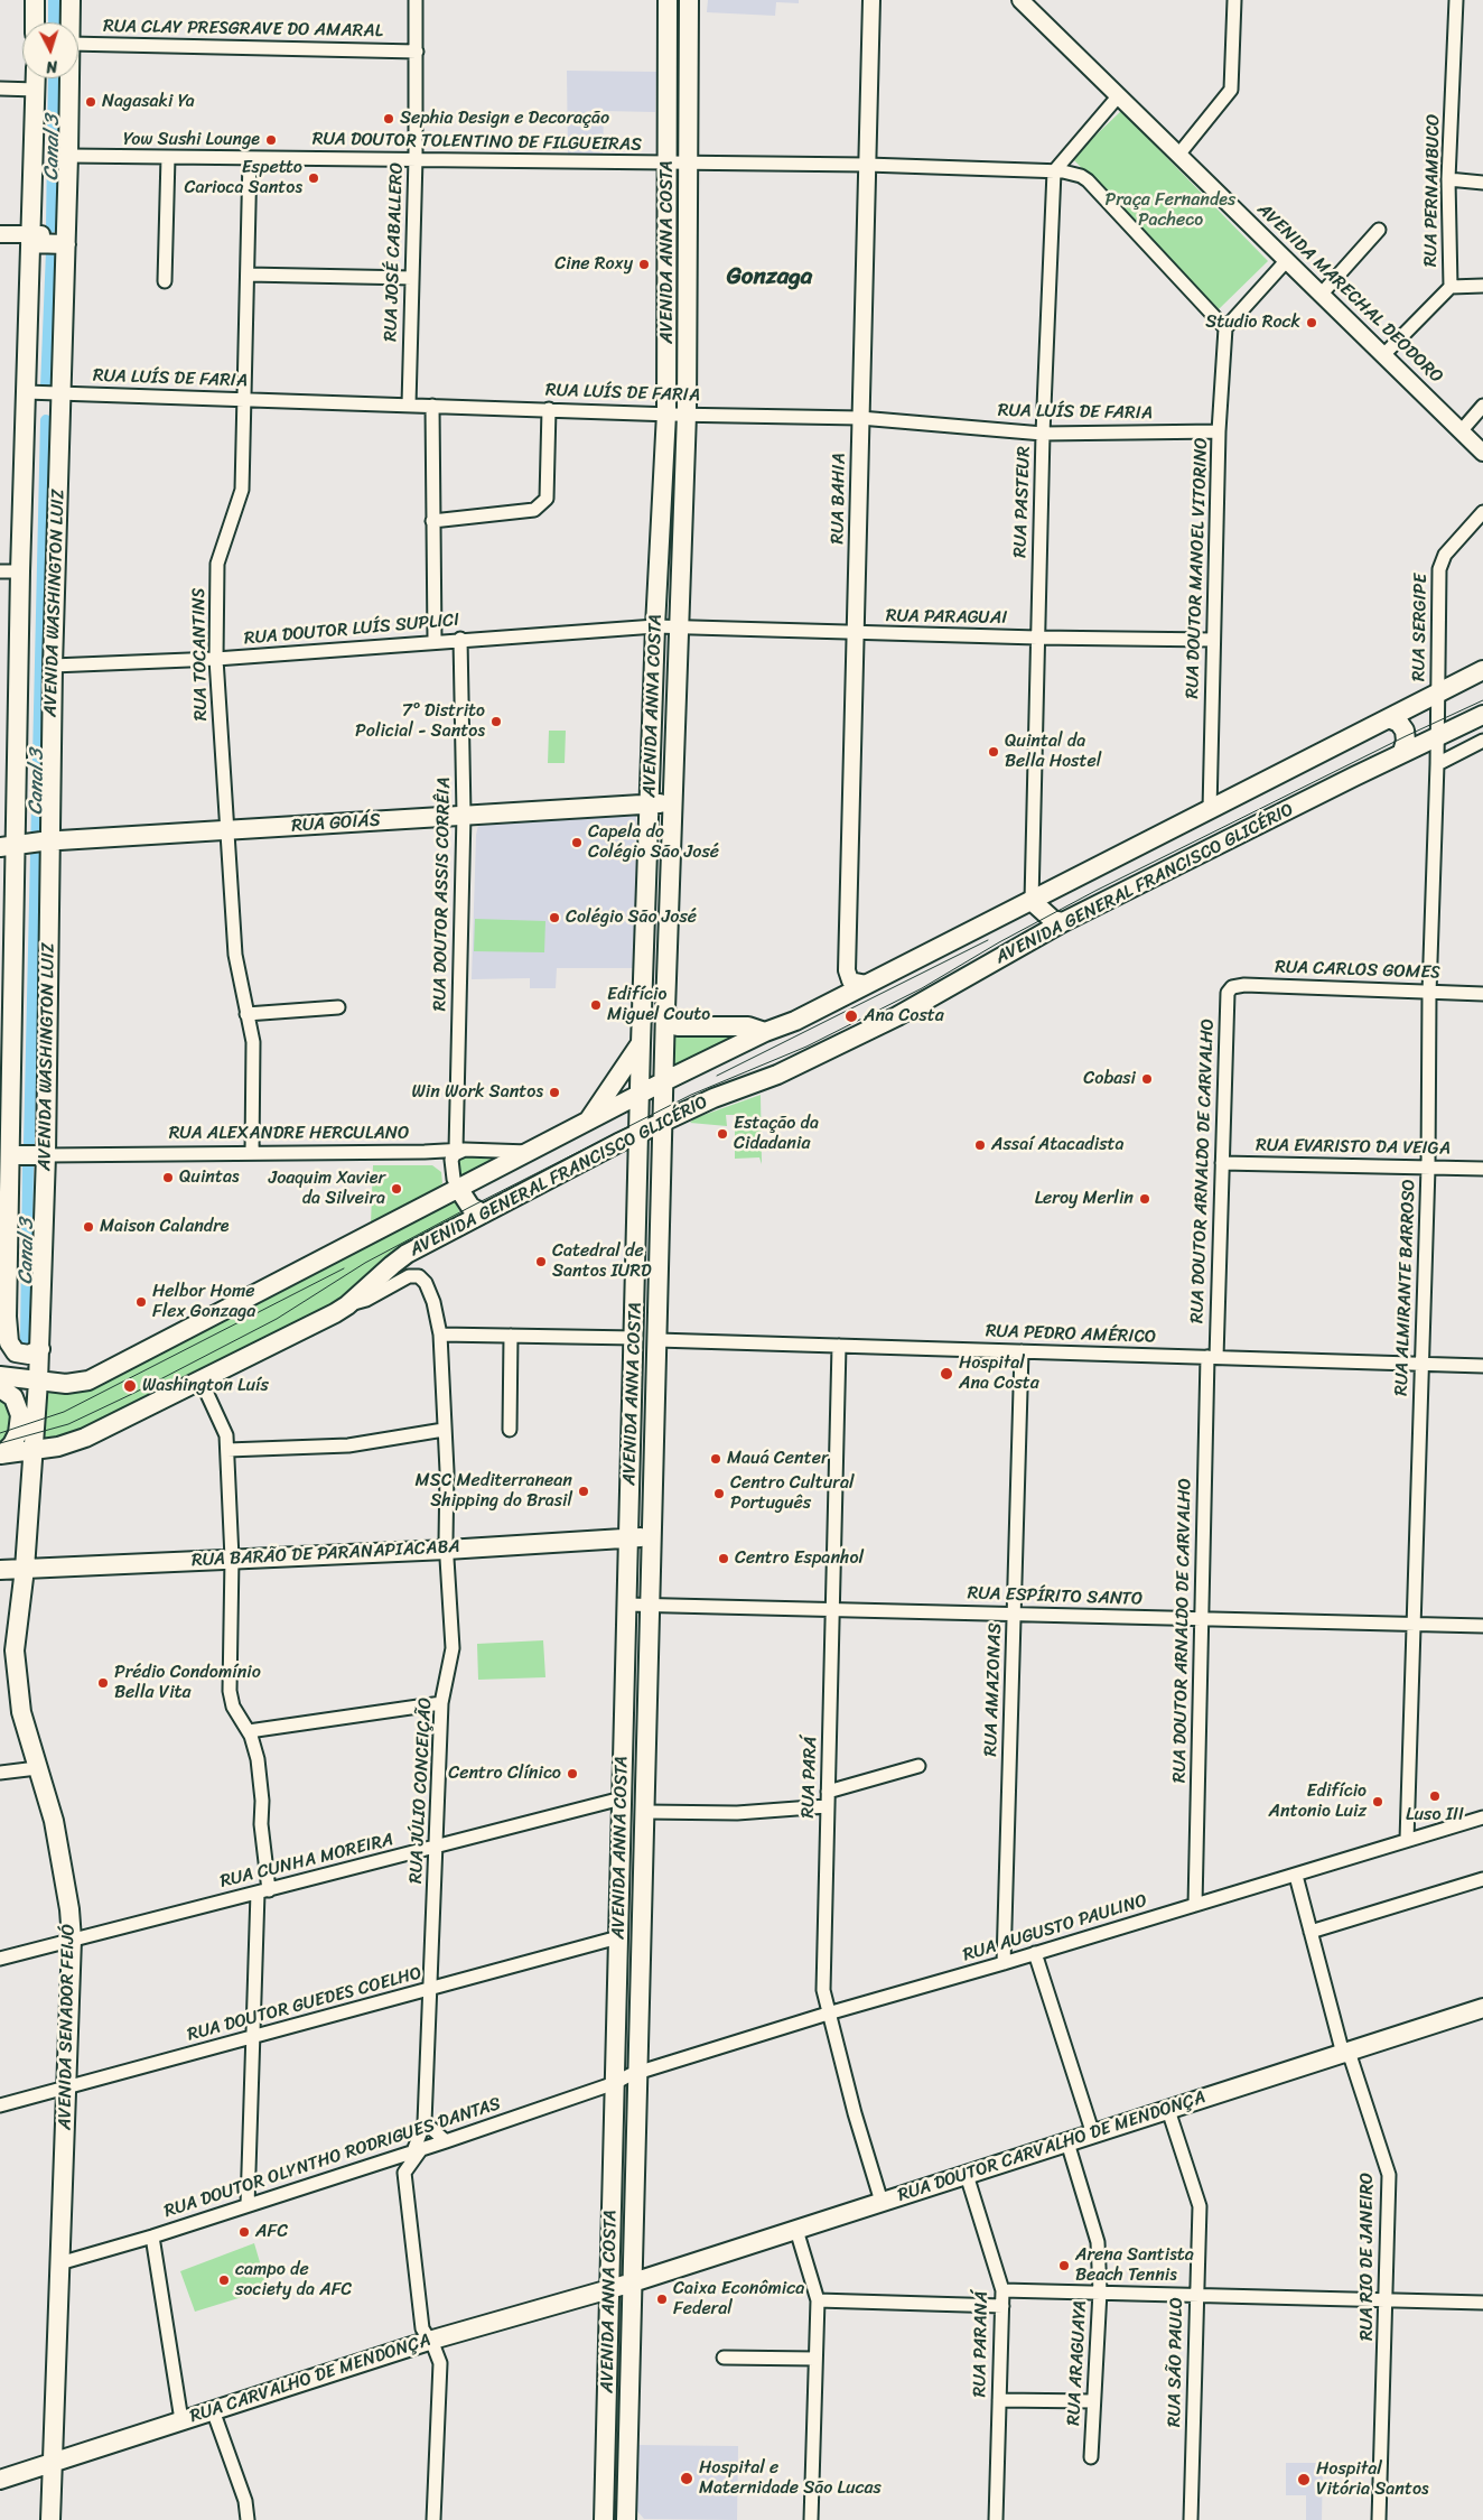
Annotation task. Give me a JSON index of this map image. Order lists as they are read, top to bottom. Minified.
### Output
{"streets":{"main road":["AVENIDA ANNA COSTA","AVENIDA WASHINGTON LUIZ","RUA GOIÁS","AVENIDA GENERAL FRANCISCO GLICÉRIO","RUA BARÃO DE PARANAPIACABA","AVENIDA SENADOR FEIJÓ","RUA DOUTOR CARVALHO DE MENDONÇA","RUA CARVALHO DE MENDONÇA"],"street":["RUA CLAY PRESGRAVE DO AMARAL","RUA DOUTOR TOLENTINO DE FILGUEIRAS","RUA PERNAMBUCO","RUA JOSÉ CABALLERO","AVENIDA MARECHAL DEODORO","RUA LUÍS DE FARIA","RUA BAHIA","RUA PASTEUR","RUA DOUTOR MANOEL VITORINO","RUA PARAGUAI","RUA SERGIPE","RUA DOUTOR LUÍS SUPLICI","RUA TOCANTINS","RUA DOUTOR ASSIS CORRÊIA","RUA CARLOS GOMES","RUA ALEXANDRE HERCULANO","RUA EVARISTO DA VEIGA","RUA DOUTOR ARNALDO DE CARVALHO","RUA ALMIRANTE BARROSO","RUA PEDRO AMÉRICO","RUA ESPÍRITO SANTO","RUA AMAZONAS","RUA PARÁ","RUA JÚLIO CONCEIÇÃO","RUA CUNHA MOREIRA","RUA AUGUSTO PAULINO","RUA DOUTOR GUEDES COELHO","RUA DOUTOR OLYNTHO RODRIGUES DANTAS","RUA RIO DE JANEIRO","RUA PARANÁ","RUA SÃO PAULO","RUA ARAGUAYA"]},"crossings":[["RUA CLAY PRESGRAVE DO AMARAL","RUA JOSÉ CABALLERO"],["RUA DOUTOR TOLENTINO DE FILGUEIRAS","RUA JOSÉ CABALLERO"],["RUA DOUTOR TOLENTINO DE FILGUEIRAS","AVENIDA ANNA COSTA"],["RUA DOUTOR TOLENTINO DE FILGUEIRAS","RUA BAHIA"],["RUA DOUTOR TOLENTINO DE FILGUEIRAS","RUA PASTEUR"],["RUA DOUTOR TOLENTINO DE FILGUEIRAS","AVENIDA WASHINGTON LUIZ"],["RUA DOUTOR TOLENTINO DE FILGUEIRAS","RUA TOCANTINS"],["RUA PERNAMBUCO","AVENIDA MARECHAL DEODORO"],["RUA JOSÉ CABALLERO","RUA LUÍS DE FARIA"],["AVENIDA ANNA COSTA","RUA LUÍS DE FARIA"],["AVENIDA ANNA COSTA","RUA PARAGUAI"],["AVENIDA ANNA COSTA","RUA DOUTOR LUÍS SUPLICI"],["AVENIDA ANNA COSTA","RUA GOIÁS"],["AVENIDA ANNA COSTA","AVENIDA GENERAL FRANCISCO GLICÉRIO"],["AVENIDA ANNA COSTA","RUA PEDRO AMÉRICO"],["AVENIDA ANNA COSTA","RUA BARÃO DE PARANAPIACABA"],["AVENIDA ANNA COSTA","RUA ESPÍRITO SANTO"],["AVENIDA ANNA COSTA","RUA CUNHA MOREIRA"],["AVENIDA ANNA COSTA","RUA AUGUSTO PAULINO"],["AVENIDA ANNA COSTA","RUA DOUTOR GUEDES COELHO"],["AVENIDA ANNA COSTA","RUA DOUTOR CARVALHO DE MENDONÇA"],["AVENIDA ANNA COSTA","RUA DOUTOR OLYNTHO RODRIGUES DANTAS"],["AVENIDA ANNA COSTA","RUA CARVALHO DE MENDONÇA"],["RUA LUÍS DE FARIA","RUA BAHIA"],["RUA LUÍS DE FARIA","RUA PASTEUR"],["RUA LUÍS DE FARIA","RUA DOUTOR MANOEL VITORINO"],["RUA LUÍS DE FARIA","AVENIDA WASHINGTON LUIZ"],["RUA LUÍS DE FARIA","RUA TOCANTINS"],["RUA BAHIA","RUA PARAGUAI"],["RUA BAHIA","AVENIDA GENERAL FRANCISCO GLICÉRIO"],["RUA PASTEUR","RUA PARAGUAI"],["RUA PASTEUR","AVENIDA GENERAL FRANCISCO GLICÉRIO"],["RUA DOUTOR MANOEL VITORINO","RUA PARAGUAI"],["RUA DOUTOR MANOEL VITORINO","AVENIDA GENERAL FRANCISCO GLICÉRIO"],["AVENIDA WASHINGTON LUIZ","RUA DOUTOR LUÍS SUPLICI"],["AVENIDA WASHINGTON LUIZ","RUA GOIÁS"],["AVENIDA WASHINGTON LUIZ","AVENIDA GENERAL FRANCISCO GLICÉRIO"],["AVENIDA WASHINGTON LUIZ","RUA ALEXANDRE HERCULANO"],["AVENIDA WASHINGTON LUIZ","AVENIDA SENADOR FEIJÓ"],["RUA PARAGUAI","RUA DOUTOR LUÍS SUPLICI"],["RUA SERGIPE","AVENIDA GENERAL FRANCISCO GLICÉRIO"],["RUA SERGIPE","RUA ALMIRANTE BARROSO"],["RUA DOUTOR LUÍS SUPLICI","RUA TOCANTINS"],["RUA DOUTOR LUÍS SUPLICI","RUA DOUTOR ASSIS CORRÊIA"],["RUA TOCANTINS","RUA GOIÁS"],["RUA TOCANTINS","RUA ALEXANDRE HERCULANO"],["RUA GOIÁS","RUA DOUTOR ASSIS CORRÊIA"],["AVENIDA GENERAL FRANCISCO GLICÉRIO","RUA ALEXANDRE HERCULANO"],["AVENIDA GENERAL FRANCISCO GLICÉRIO","RUA ALMIRANTE BARROSO"],["AVENIDA GENERAL FRANCISCO GLICÉRIO","RUA JÚLIO CONCEIÇÃO"],["RUA DOUTOR ASSIS CORRÊIA","RUA ALEXANDRE HERCULANO"],["RUA CARLOS GOMES","RUA DOUTOR ARNALDO DE CARVALHO"],["RUA CARLOS GOMES","RUA ALMIRANTE BARROSO"],["RUA EVARISTO DA VEIGA","RUA DOUTOR ARNALDO DE CARVALHO"],["RUA EVARISTO DA VEIGA","RUA ALMIRANTE BARROSO"],["RUA DOUTOR ARNALDO DE CARVALHO","RUA PEDRO AMÉRICO"],["RUA DOUTOR ARNALDO DE CARVALHO","RUA ESPÍRITO SANTO"],["RUA DOUTOR ARNALDO DE CARVALHO","RUA AUGUSTO PAULINO"],["RUA ALMIRANTE BARROSO","RUA PEDRO AMÉRICO"],["RUA ALMIRANTE BARROSO","RUA ESPÍRITO SANTO"],["RUA ALMIRANTE BARROSO","RUA AUGUSTO PAULINO"],["RUA PEDRO AMÉRICO","RUA AMAZONAS"],["RUA PEDRO AMÉRICO","RUA PARÁ"],["RUA BARÃO DE PARANAPIACABA","RUA JÚLIO CONCEIÇÃO"],["RUA BARÃO DE PARANAPIACABA","AVENIDA SENADOR FEIJÓ"],["RUA ESPÍRITO SANTO","RUA AMAZONAS"],["RUA ESPÍRITO SANTO","RUA PARÁ"],["RUA AMAZONAS","RUA AUGUSTO PAULINO"],["RUA PARÁ","RUA AUGUSTO PAULINO"],["RUA PARÁ","RUA DOUTOR CARVALHO DE MENDONÇA"],["RUA JÚLIO CONCEIÇÃO","RUA CUNHA MOREIRA"],["RUA JÚLIO CONCEIÇÃO","RUA DOUTOR GUEDES COELHO"],["RUA JÚLIO CONCEIÇÃO","RUA DOUTOR OLYNTHO RODRIGUES DANTAS"],["RUA CUNHA MOREIRA","AVENIDA SENADOR FEIJÓ"],["RUA AUGUSTO PAULINO","RUA DOUTOR OLYNTHO RODRIGUES DANTAS"],["RUA AUGUSTO PAULINO","RUA RIO DE JANEIRO"],["RUA DOUTOR GUEDES COELHO","AVENIDA SENADOR FEIJÓ"],["AVENIDA SENADOR FEIJÓ","RUA DOUTOR OLYNTHO RODRIGUES DANTAS"],["AVENIDA SENADOR FEIJÓ","RUA CARVALHO DE MENDONÇA"],["RUA DOUTOR CARVALHO DE MENDONÇA","RUA RIO DE JANEIRO"],["RUA DOUTOR CARVALHO DE MENDONÇA","RUA PARANÁ"],["RUA DOUTOR CARVALHO DE MENDONÇA","RUA SÃO PAULO"],["RUA DOUTOR CARVALHO DE MENDONÇA","RUA ARAGUAYA"],["RUA DOUTOR CARVALHO DE MENDONÇA","RUA CARVALHO DE MENDONÇA"]],"districts":["Gonzaga"],"water":["Canal 3"],"parks":["Praça Fernandes Pacheco"],"places":["Nagasaki Ya","Sephia Design e Decoração","Yow Sushi Lounge","Espetto Carioca Santos","Cine Roxy","Studio Rock","7° Distrito Policial - Santos","Quintal da Bella Hostel","Capela do Colégio São José","Colégio São José","Edifício Miguel Couto","Ana Costa","Cobasi","Win Work Santos","Estação da Cidadania","Assaí Atacadista","Quintas","Joaquim Xavier da Silveira","Leroy Merlin","Maison Calandre","Catedral de Santos IURD","Helbor Home Flex Gonzaga","Hospital Ana Costa","Washington Luís","Mauá Center","MSC Mediterranean Shipping do Brasil","Centro Cultural Português","Centro Espanhol","Prédio Condomínio Bella Vita","Centro Clínico","Luso III","Edifício Antonio Luiz","AFC","Arena Santista Beach Tennis","campo de society da AFC","Caixa Econômica Federal","Hospital e Maternidade São Lucas","Hospital Vitória Santos"],"north":"bottom"}
